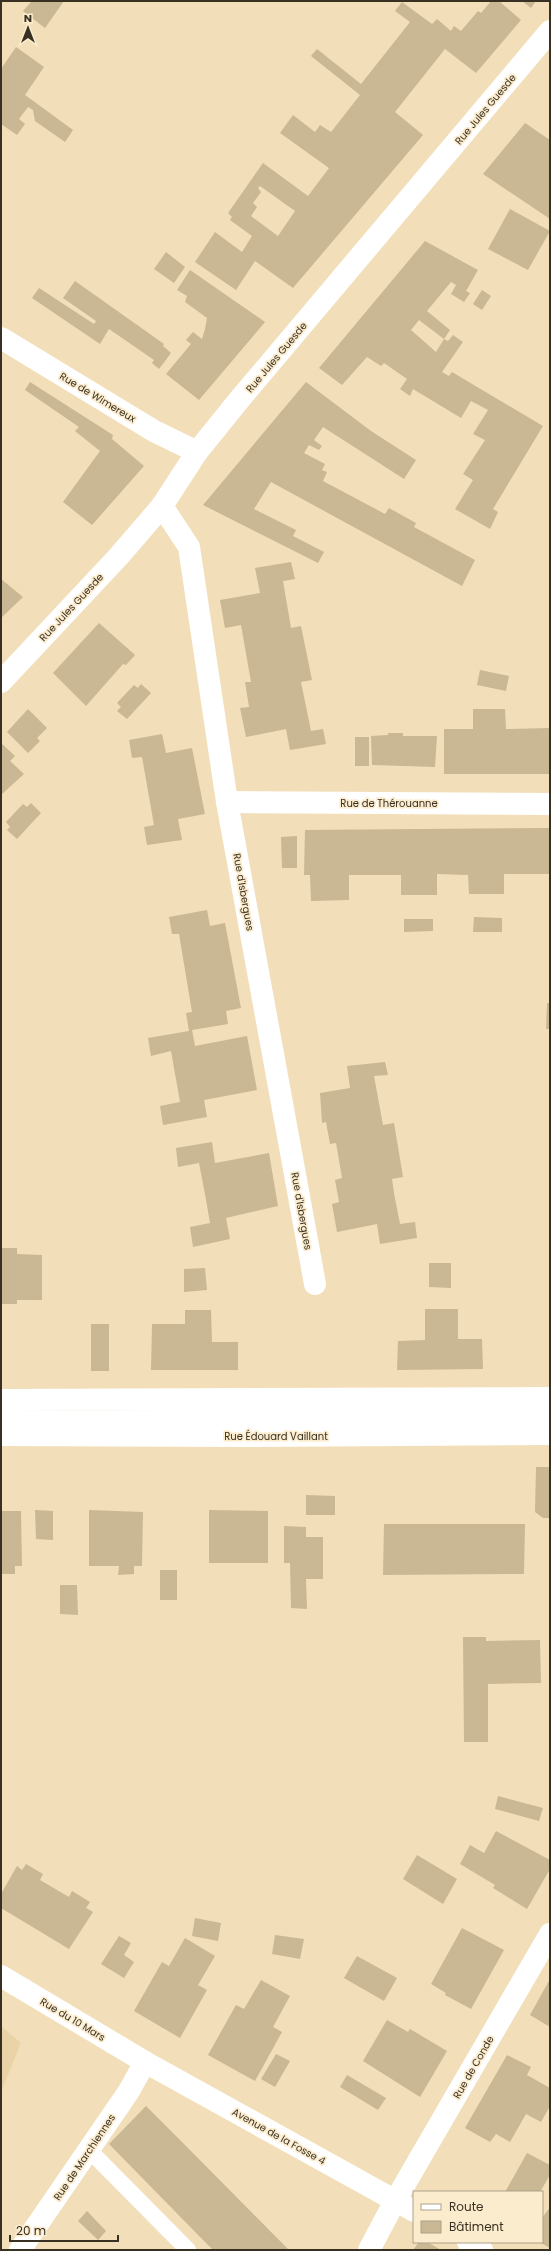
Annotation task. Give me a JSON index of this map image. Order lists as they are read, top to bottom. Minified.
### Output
{"streets":{"street":["Rue Jules Guesde","Rue de Wimereux","Rue de Thérouanne","Rue d'Isbergues","Rue Édouard Vaillant","Rue du 10 Mars","Rue de Conde","Avenue de la Fosse 4","Rue de Marchiennes"]},"crossings":[["Rue Jules Guesde","Rue de Wimereux"],["Rue Jules Guesde","Rue d'Isbergues"],["Rue de Thérouanne","Rue d'Isbergues"],["Rue du 10 Mars","Avenue de la Fosse 4"],["Rue du 10 Mars","Rue de Marchiennes"],["Rue de Conde","Avenue de la Fosse 4"],["Avenue de la Fosse 4","Rue de Marchiennes"]],"legend":["Route","Bâtiment"],"scale_bar":"20 m","north":"top"}
